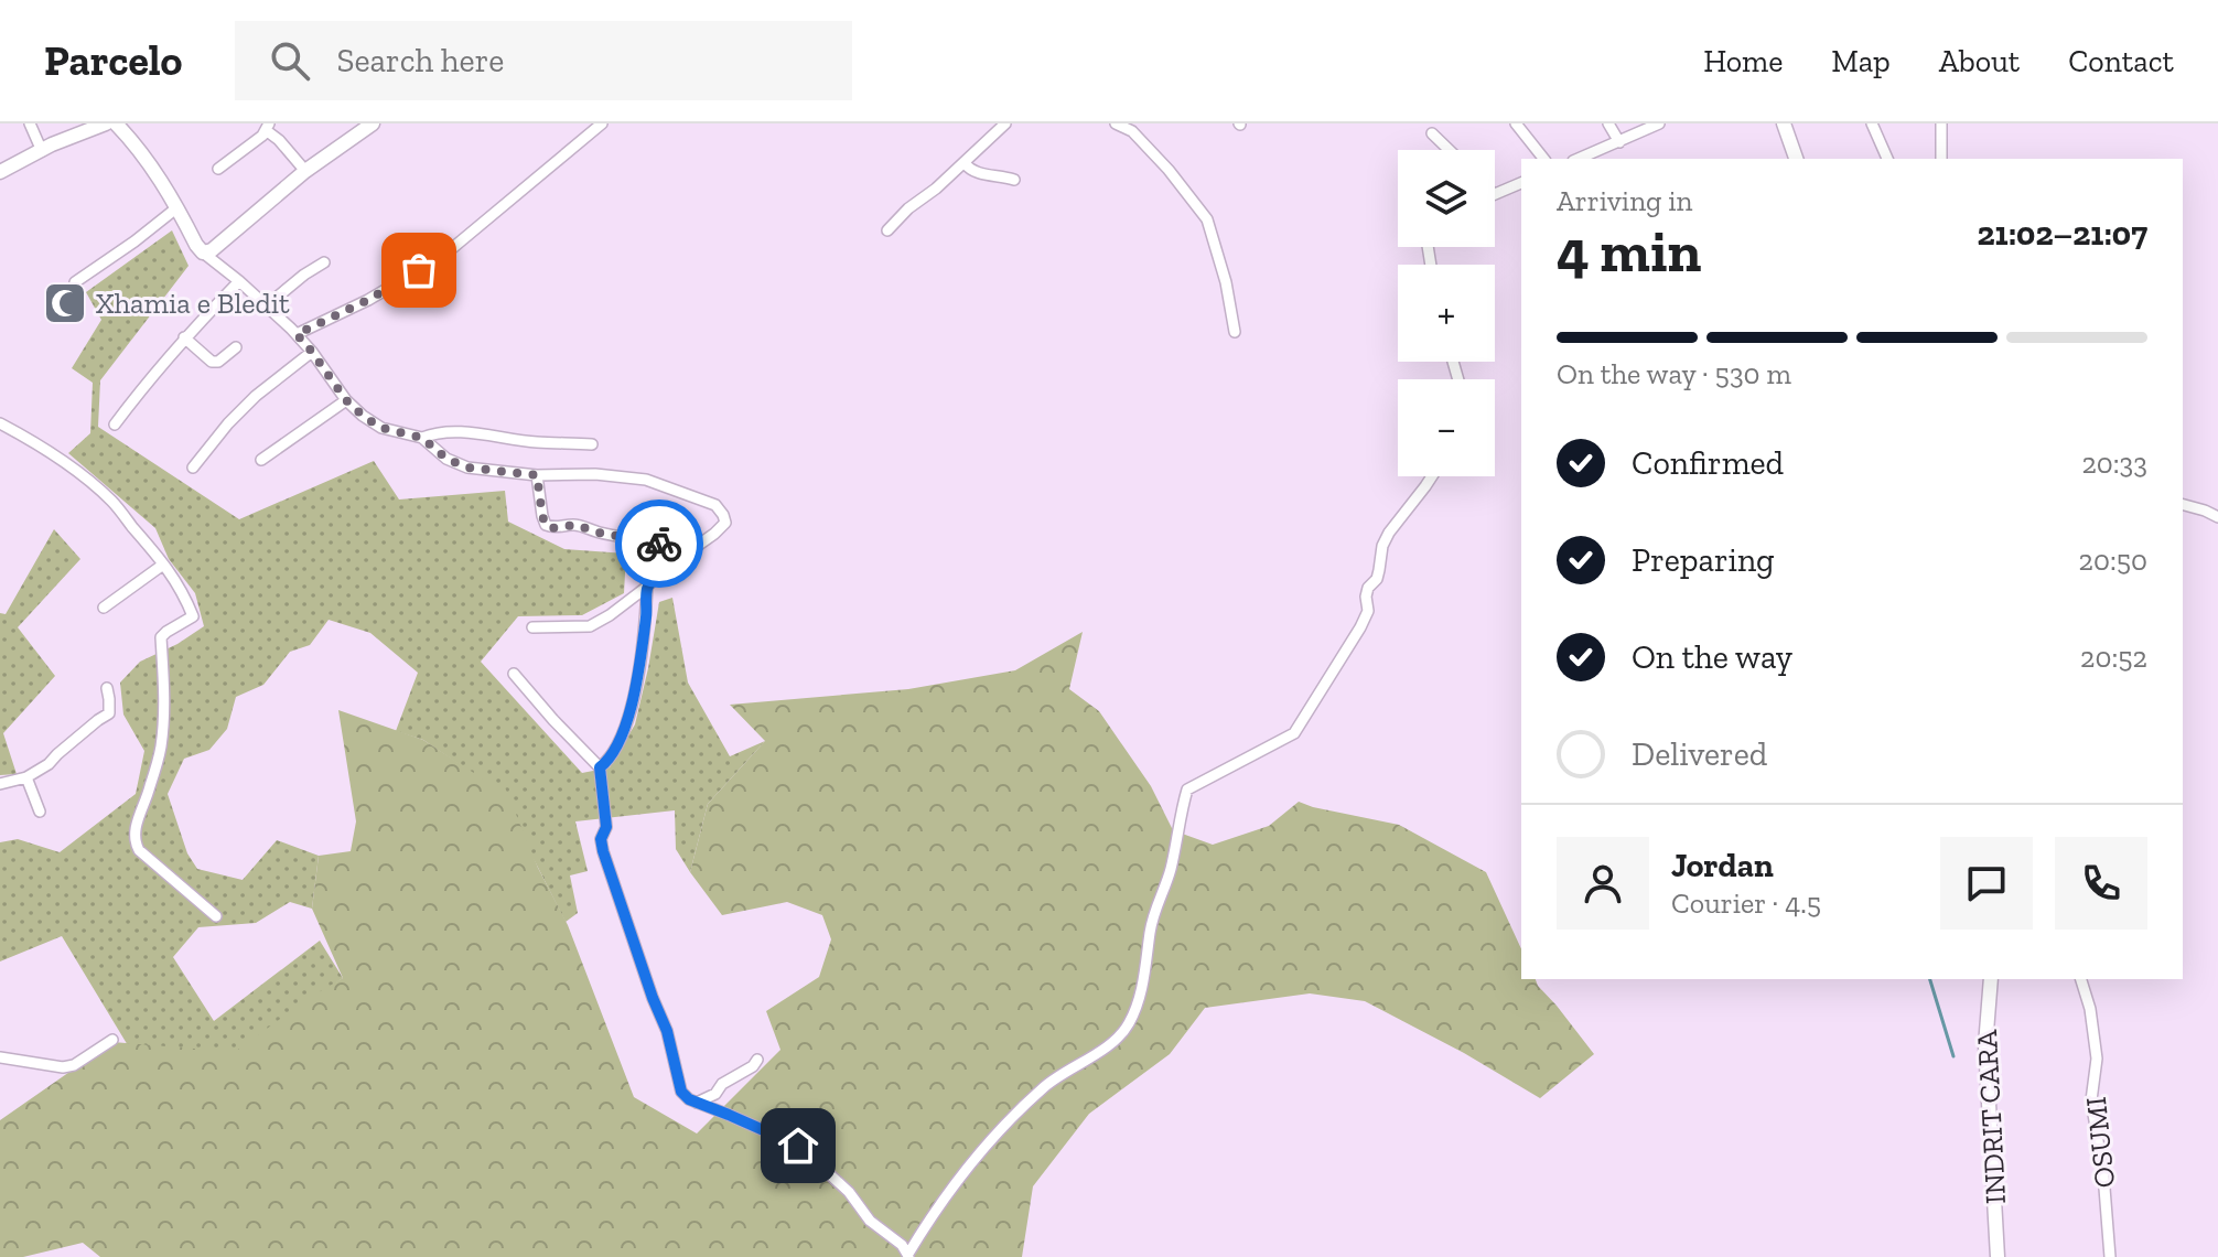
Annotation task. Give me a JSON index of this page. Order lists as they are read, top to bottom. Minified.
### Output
{"streets":{"street":["INDRIT CARA","OSUMI"]},"places":{"mosque":["Xhamia e Bledit"]},"page":{"header":"Parcelo","search":"Search here","nav":["Home","Map","About","Contact"],"map_buttons":["+","−"],"heading":["4 min","Arriving in","21:02–21:07"],"panel":["Jordan","Courier · 4.5"],"bar":"On the way · 530 m","list":[["Confirmed","20:33"],["Preparing","20:50"],["On the way","20:52"],"Delivered"]}}
